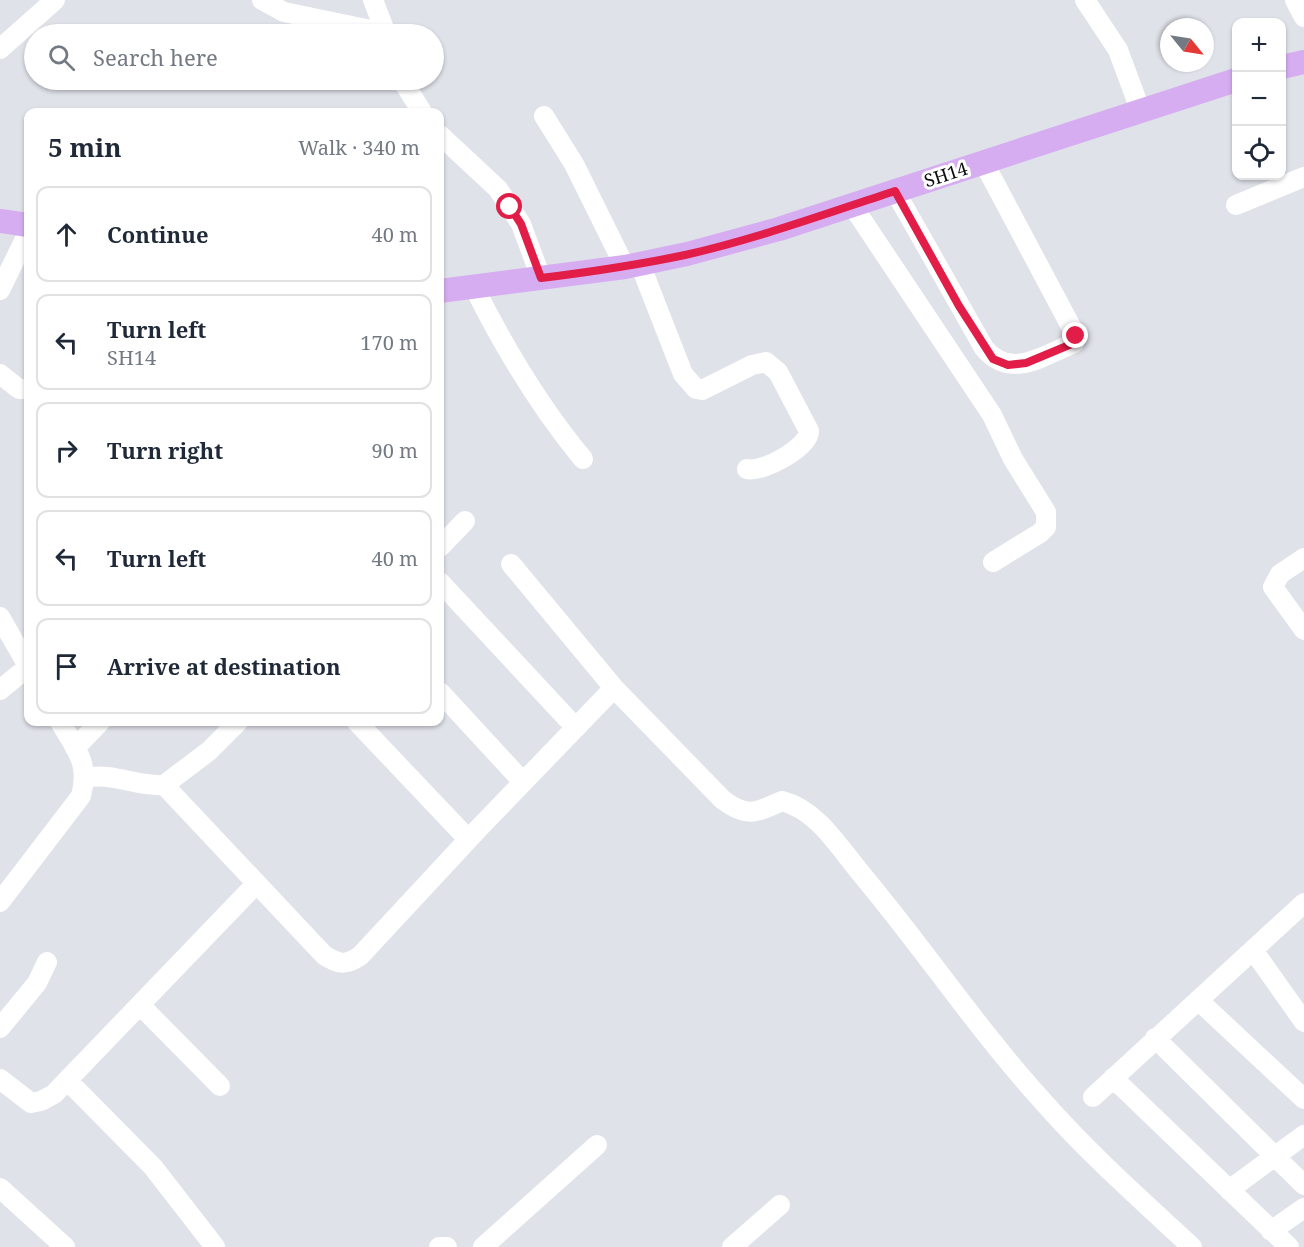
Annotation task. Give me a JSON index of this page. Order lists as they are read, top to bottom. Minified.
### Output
{"streets":{"main road":["SH14"]},"north":"bottom right","page":{"map_buttons":["+","−"],"search":"Search here","heading":["5 min","Walk · 340 m"],"list":[["Continue","40 m"],["Turn left","SH14","170 m"],["Turn right","90 m"],["Turn left","40 m"],"Arrive at destination"]}}
